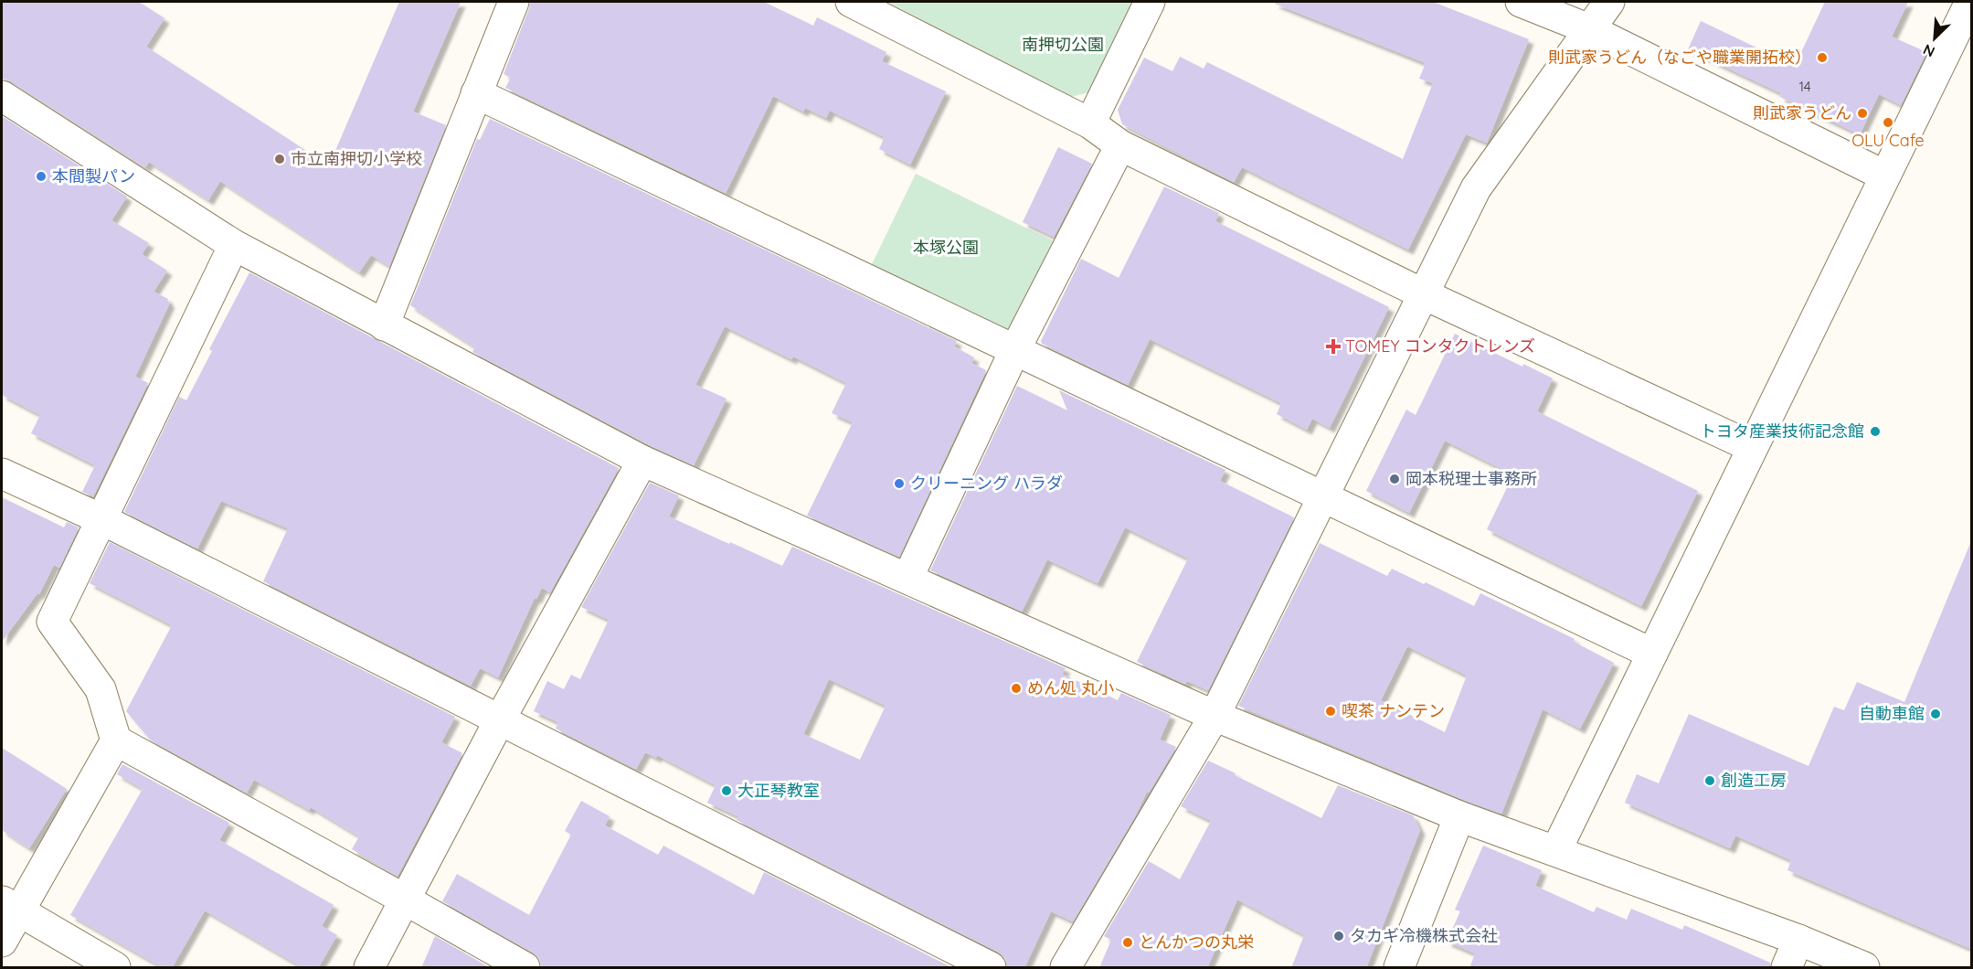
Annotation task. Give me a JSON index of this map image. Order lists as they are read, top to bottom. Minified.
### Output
{"parks":["南押切公園","本塚公園"],"places":{"other":["則武家うどん（なごや職業開拓校）","則武家うどん","OLU Cafe","市立南押切小学校","本間製パン","トヨタ産業技術記念館","岡本税理士事務所","クリーニング ハラダ","めん処 丸小","喫茶 ナンテン","自動車館","創造工房","大正琴教室","タカギ冷機株式会社","とんかつの丸栄"],"health":["TOMEY コンタクトレンズ"]},"house_numbers":["14"],"north":"bottom left"}
